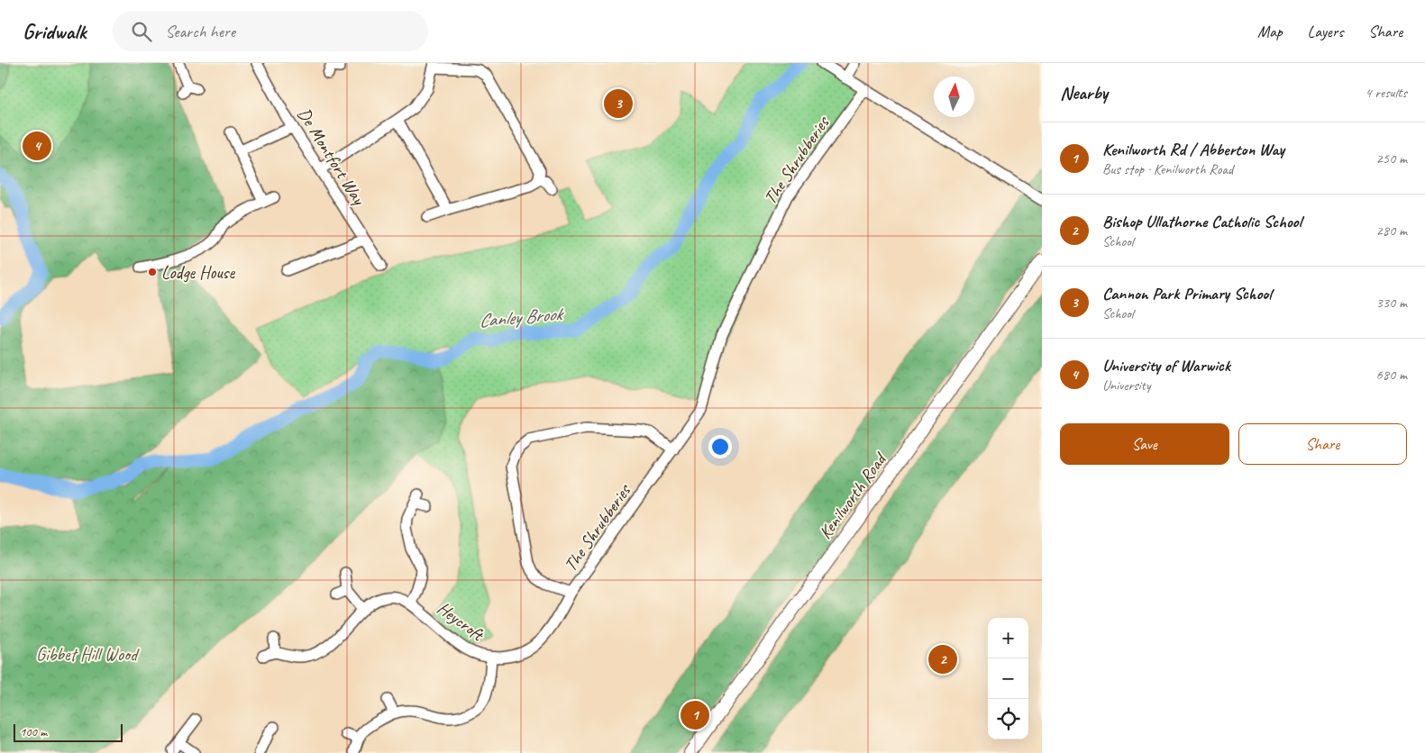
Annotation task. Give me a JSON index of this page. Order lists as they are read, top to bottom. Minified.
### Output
{"streets":{"main road":["Kenilworth Road"],"street":["De Montfort Way","The Shrubberies","Heycroft"]},"crossings":[["The Shrubberies","Heycroft"]],"water":["Canley Brook"],"parks":["Gibbet Hill Wood"],"places":["Lodge House"],"scale_bar":"100 m","north":"top","page":{"header":"Gridwalk","search":"Search here","nav":["Map","Layers","Share"],"heading":["Nearby","4 results"],"pins":["3","4","2","1"],"list":[{"mark":"1","name":"Kenilworth Rd / Abberton Way","note":"Bus stop · Kenilworth Road","value":"250 m"},{"mark":"2","name":"Bishop Ullathorne Catholic School","note":"School","value":"280 m"},{"mark":"3","name":"Cannon Park Primary School","note":"School","value":"330 m"},{"mark":"4","name":"University of Warwick","note":"University","value":"680 m"}],"buttons":["Save","Share"],"map_buttons":["+","−"],"scale":"100 m"}}
